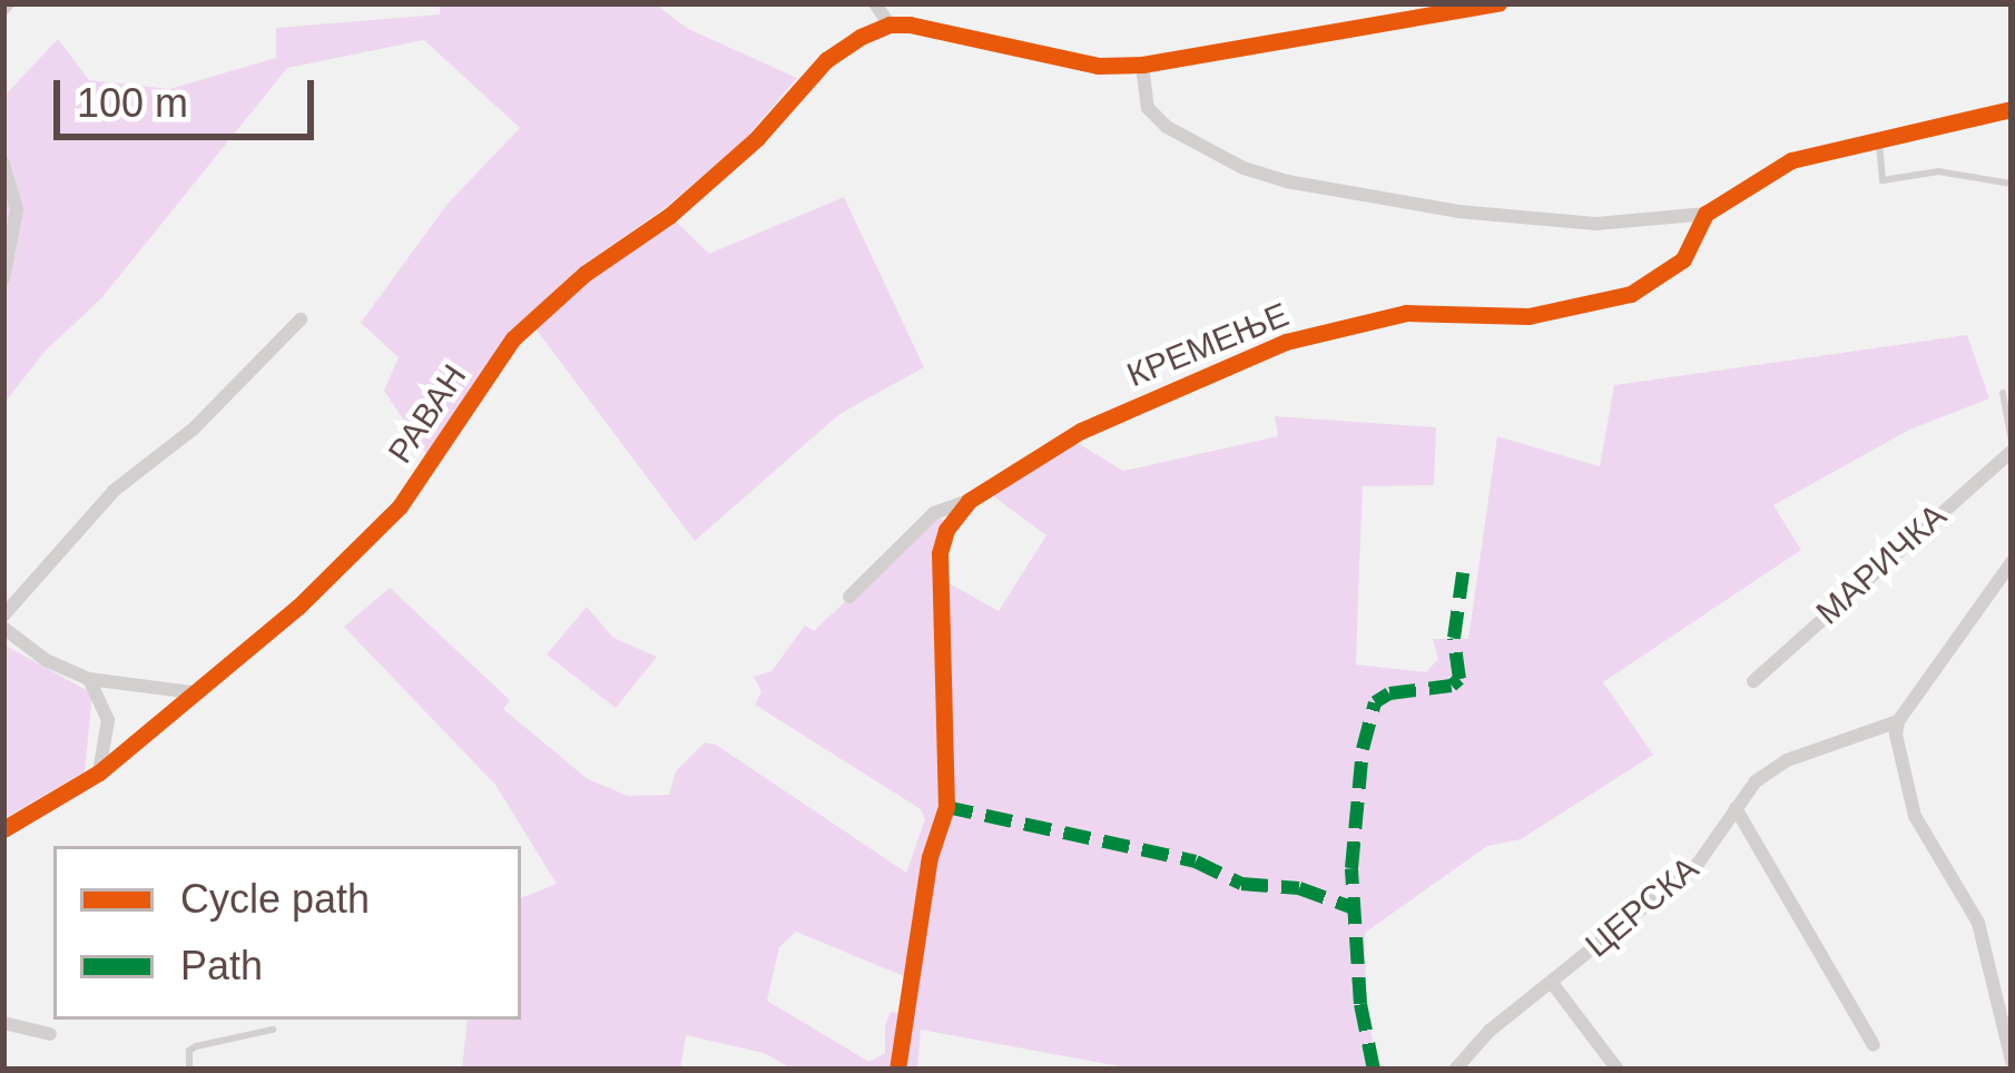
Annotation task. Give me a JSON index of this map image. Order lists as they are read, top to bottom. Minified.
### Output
{"streets":{"street":["КРЕМЕЊЕ","РАВАН","МАРИЧКА","ЦЕРСКА"]},"legend":["Cycle path","Path"],"scale_bar":"100 m"}
